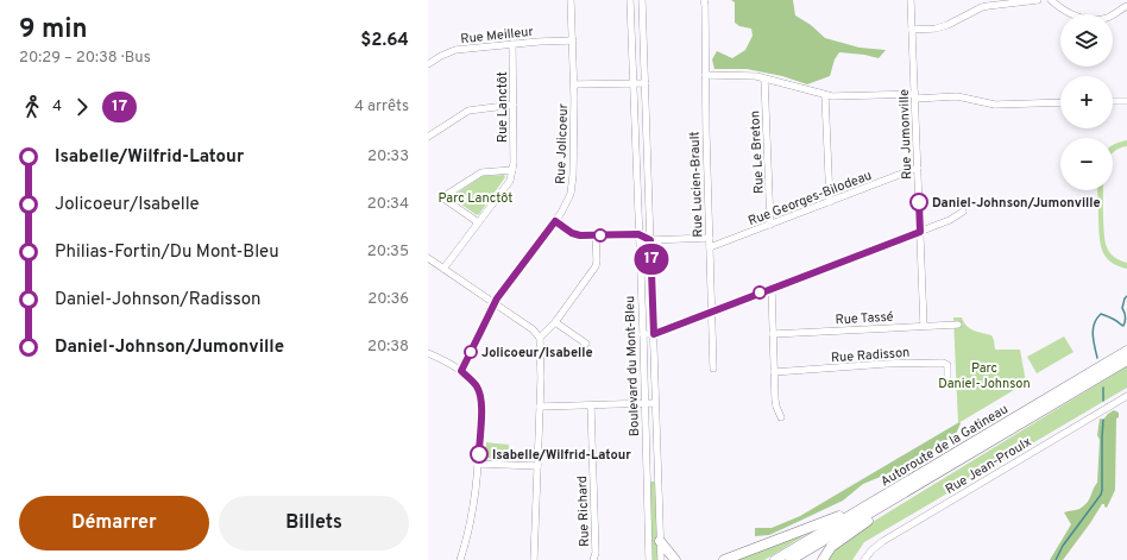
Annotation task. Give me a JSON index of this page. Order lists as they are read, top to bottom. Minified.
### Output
{"streets":{"highway":["Autoroute de la Gatineau"],"street":["Rue Meilleur","Rue Lanctôt","Rue Jumonville","Rue Jolicoeur","Rue Le Breton","Rue Lucien-Brault","Rue Georges-Bilodeau","Rue Tassé","Rue Radisson","Boulevard du Mont-Bleu","Rue Jean-Proulx","Rue Richard"]},"crossings":[["Rue Meilleur","Rue Lanctôt"],["Rue Meilleur","Rue Jolicoeur"],["Rue Jumonville","Rue Georges-Bilodeau"],["Rue Jumonville","Rue Tassé"],["Rue Le Breton","Rue Georges-Bilodeau"],["Rue Lucien-Brault","Rue Georges-Bilodeau"]],"parks":["Parc Lanctôt","Parc Daniel-Johnson"],"places":["Daniel-Johnson/Jumonville","Jolicoeur/Isabelle","Isabelle/Wilfrid-Latour"],"lines":["bus line 17"],"page":{"heading":["9 min","20:29 – 20:38 · Bus","$2.64"],"on_map":"17","map_buttons":["+","−"],"legs":["4","17","4 arrêts"],"list":[{"name":"Isabelle/Wilfrid-Latour","value":"20:33"},{"name":"Jolicoeur/Isabelle","value":"20:34"},{"name":"Philias-Fortin/Du Mont-Bleu","value":"20:35"},{"name":"Daniel-Johnson/Radisson","value":"20:36"},{"name":"Daniel-Johnson/Jumonville","value":"20:38"}],"buttons":["Démarrer","Billets"]}}
